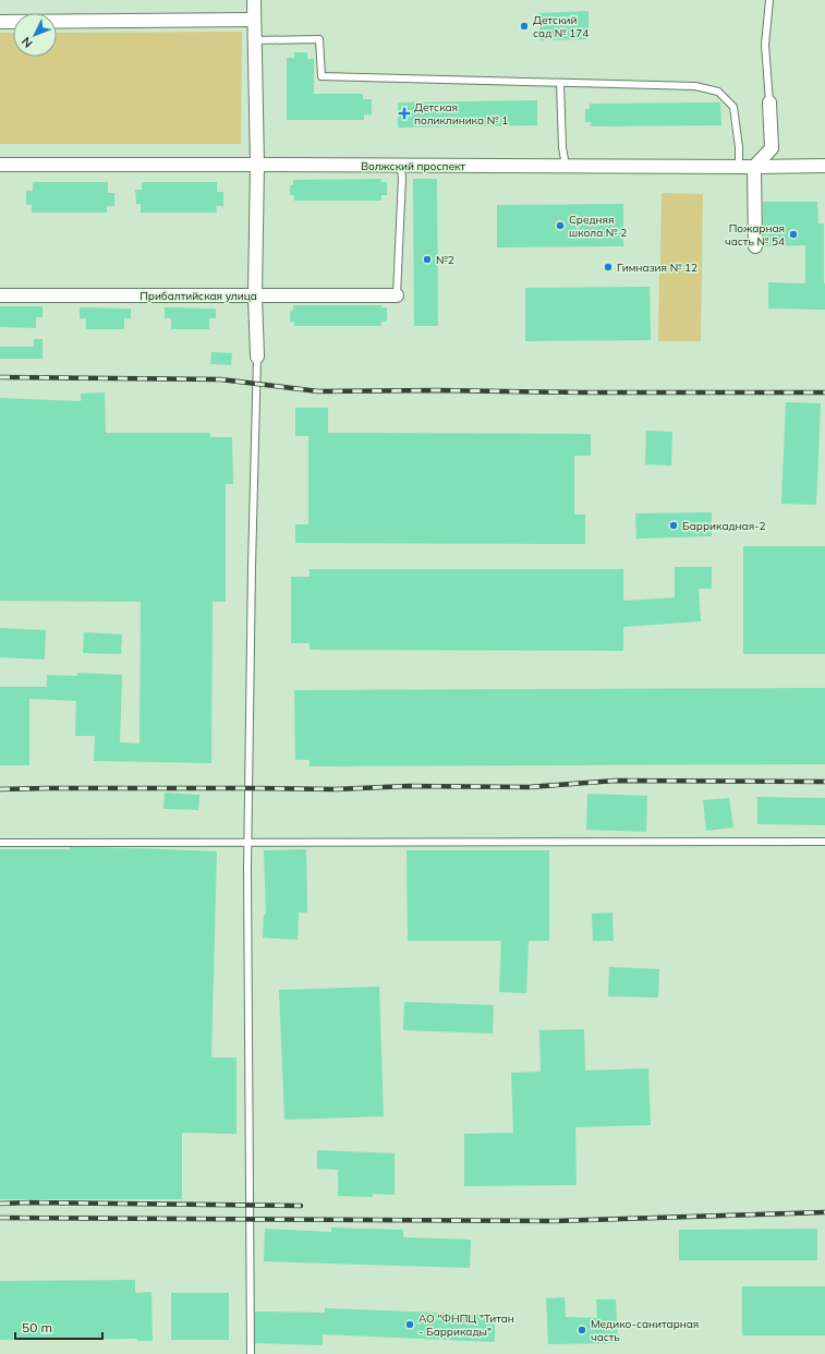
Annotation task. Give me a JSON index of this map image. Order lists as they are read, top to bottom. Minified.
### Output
{"streets":{"street":["Волжский проспект","Прибалтийская улица"]},"places":{"other":["Детский сад № 174","Средняя школа № 2","Пожарная часть № 54","№2","Гимназия № 12","Баррикадная-2","АО \"ФНПЦ \"Титан - Баррикады\"","Медико-санитарная часть"],"health":["Детская поликлиника № 1"]},"scale_bar":"50 m","north":"bottom left"}
